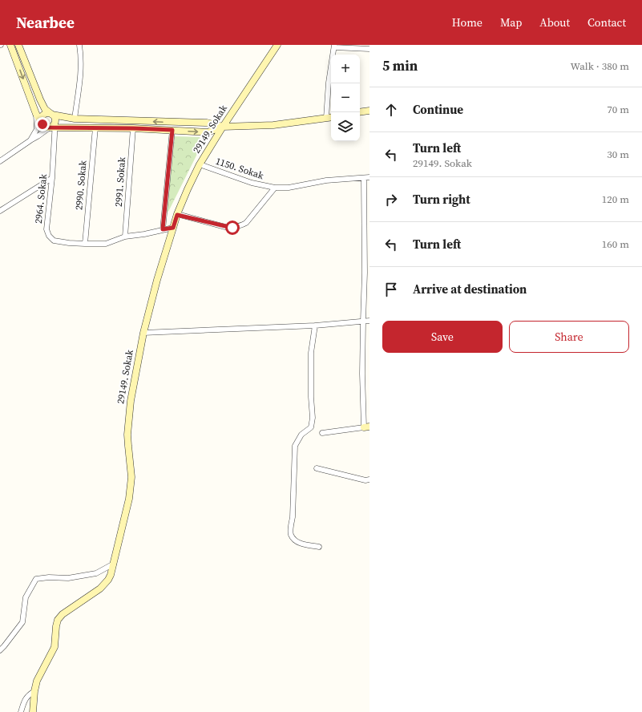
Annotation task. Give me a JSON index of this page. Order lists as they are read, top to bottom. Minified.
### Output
{"streets":{"street":["29149. Sokak","1150. Sokak","2991. Sokak","2990. Sokak","2964. Sokak"]},"crossings":[["29149. Sokak","1150. Sokak"],["29149. Sokak","2964. Sokak"],["2991. Sokak","2964. Sokak"],["2990. Sokak","2964. Sokak"]],"page":{"header":"Nearbee","nav":["Home","Map","About","Contact"],"heading":["5 min","Walk · 380 m"],"map_buttons":["+","−"],"list":[["Continue","70 m"],["Turn left","29149. Sokak","30 m"],["Turn right","120 m"],["Turn left","160 m"],"Arrive at destination"],"buttons":["Save","Share"]}}
